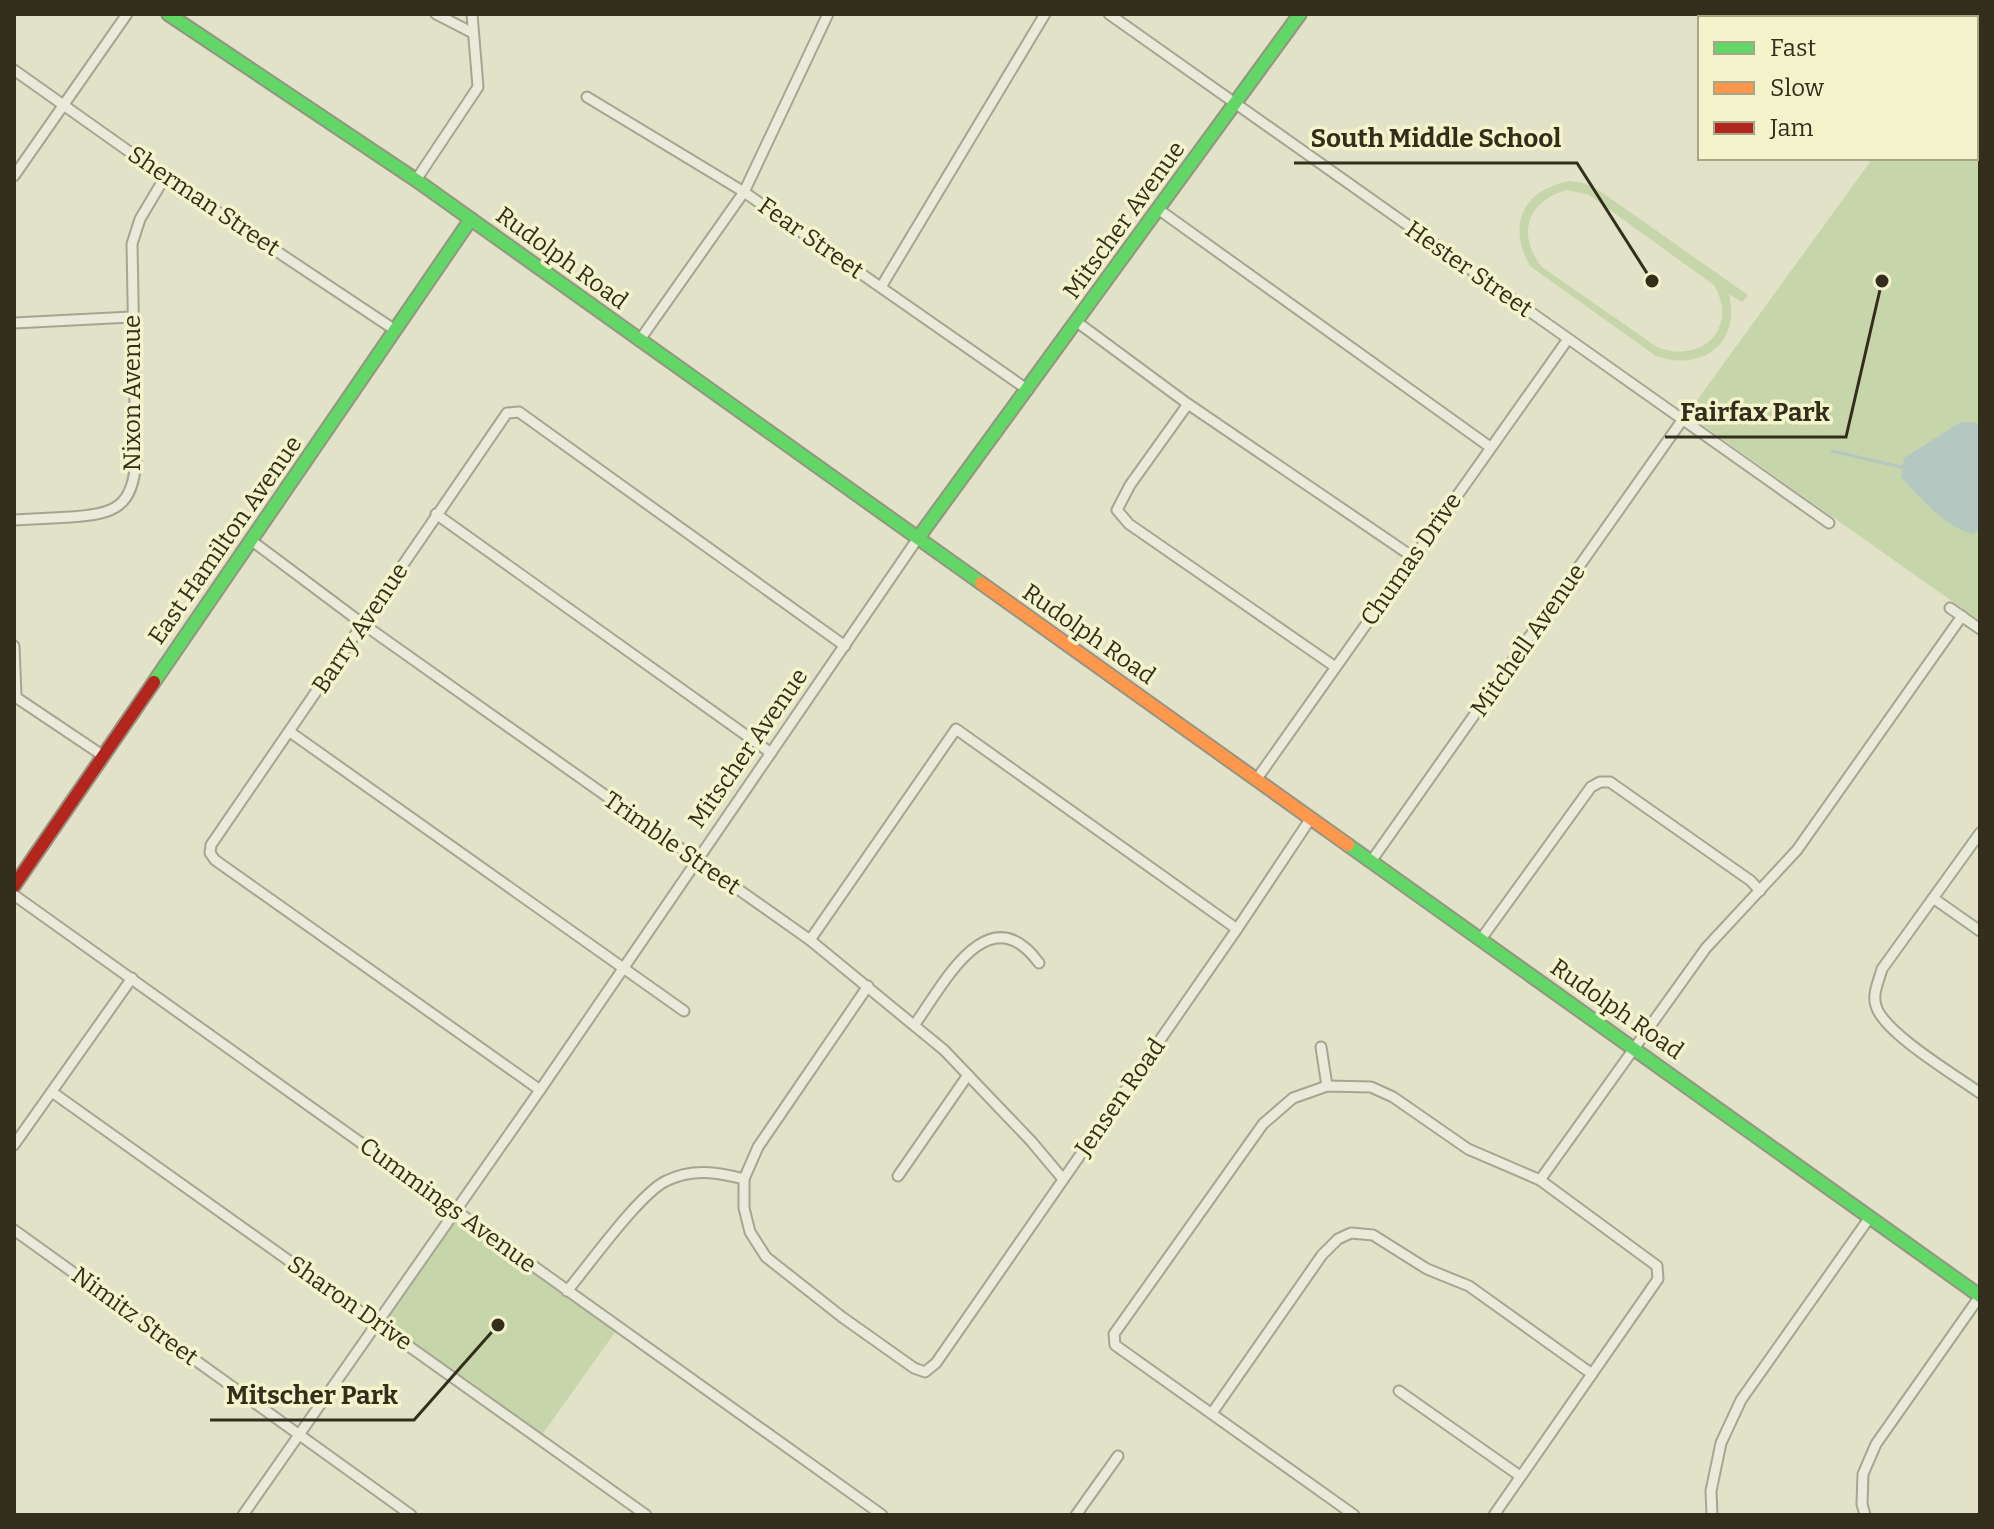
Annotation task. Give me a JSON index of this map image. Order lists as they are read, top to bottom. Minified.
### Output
{"streets":{"street":["Sherman Street","Mitscher Avenue","Fear Street","Rudolph Road","Hester Street","Nixon Avenue","East Hamilton Avenue","Chumas Drive","Barry Avenue","Mitchell Avenue","Trimble Street","Jensen Road","Cummings Avenue","Sharon Drive","Nimitz Street"]},"crossings":[["Sherman Street","Nixon Avenue"],["Sherman Street","East Hamilton Avenue"],["Mitscher Avenue","Fear Street"],["Mitscher Avenue","Rudolph Road"],["Mitscher Avenue","Hester Street"],["Mitscher Avenue","Barry Avenue"],["Mitscher Avenue","Trimble Street"],["Mitscher Avenue","Cummings Avenue"],["Mitscher Avenue","Sharon Drive"],["Mitscher Avenue","Nimitz Street"],["Rudolph Road","East Hamilton Avenue"],["Rudolph Road","Chumas Drive"],["Rudolph Road","Mitchell Avenue"],["Rudolph Road","Jensen Road"],["Hester Street","Chumas Drive"],["Hester Street","Mitchell Avenue"],["East Hamilton Avenue","Trimble Street"],["Barry Avenue","Trimble Street"],["Trimble Street","Jensen Road"]],"places":["South Middle School","Fairfax Park","Mitscher Park"],"legend":["Fast","Slow","Jam"]}
